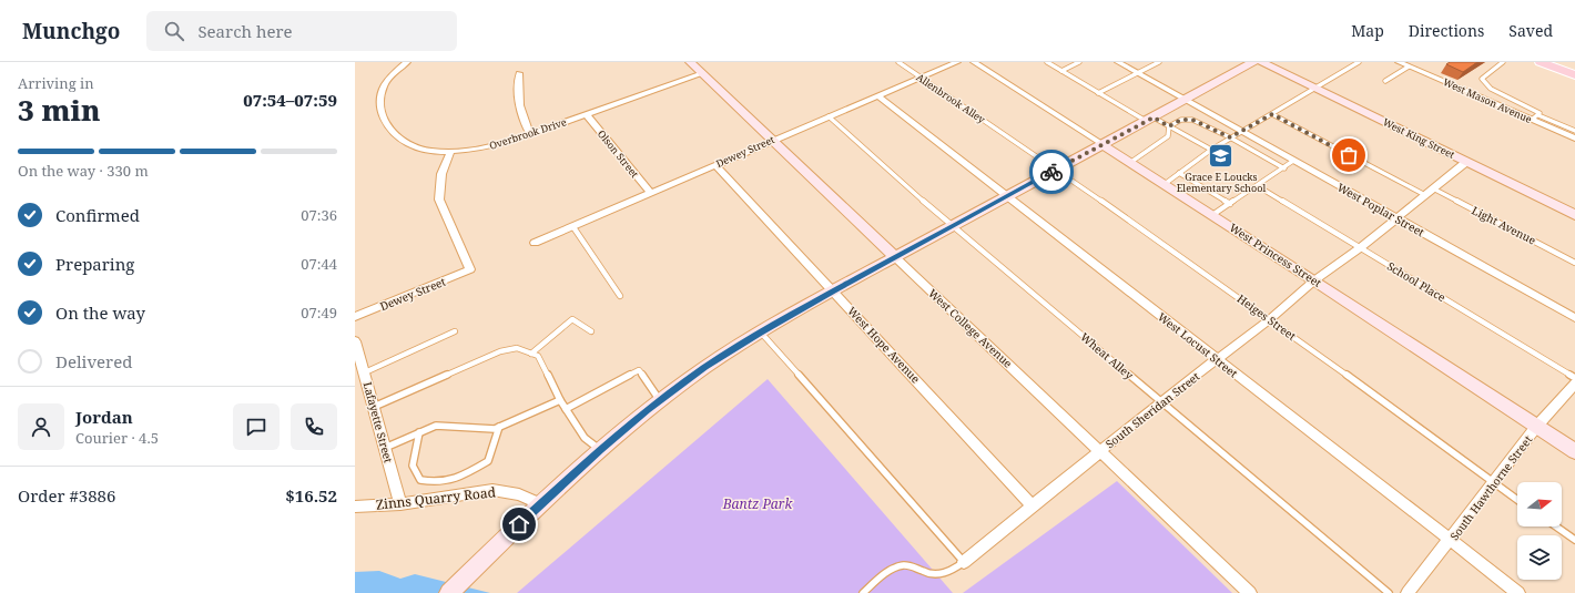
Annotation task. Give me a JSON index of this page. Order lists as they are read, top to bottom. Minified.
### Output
{"streets":{"street":["West Mason Avenue","Overbrook Drive","West King Street","Dewey Street","Olson Street","West Poplar Street","West Princess Street","West College Avenue","West Hope Avenue","West Locust Street","South Sheridan Street","Lafayette Street","South Hawthorne Street","Zinns Quarry Road"],"lane":["Allenbrook Alley","Light Avenue","School Place","Heiges Street","Wheat Alley"]},"crossings":[["Allenbrook Alley","Dewey Street"],["Allenbrook Alley","Heiges Street"],["Overbrook Drive","Dewey Street"],["Overbrook Drive","Olson Street"],["Overbrook Drive","West College Avenue"],["West King Street","South Sheridan Street"],["Dewey Street","Olson Street"],["Dewey Street","West College Avenue"],["Dewey Street","West Hope Avenue"],["Dewey Street","West Locust Street"],["Dewey Street","Wheat Alley"],["West Poplar Street","South Sheridan Street"],["Light Avenue","South Sheridan Street"],["West Princess Street","South Sheridan Street"],["West Princess Street","South Hawthorne Street"],["School Place","South Sheridan Street"],["Heiges Street","South Sheridan Street"],["Heiges Street","South Hawthorne Street"],["West College Avenue","South Sheridan Street"],["West Hope Avenue","South Sheridan Street"],["West Locust Street","South Sheridan Street"],["West Locust Street","South Hawthorne Street"],["Wheat Alley","South Sheridan Street"],["Lafayette Street","Zinns Quarry Road"]],"parks":["Bantz Park"],"places":{"school or university":["Grace E Loucks Elementary School"]},"north":"right","page":{"header":"Munchgo","search":"Search here","nav":["Map","Directions","Saved"],"heading":["3 min","Arriving in","07:54–07:59"],"panel":["Jordan","Courier · 4.5","Order #3886","$16.52"],"bar":"On the way · 330 m","list":[["Confirmed","07:36"],["Preparing","07:44"],["On the way","07:49"],"Delivered"]}}
